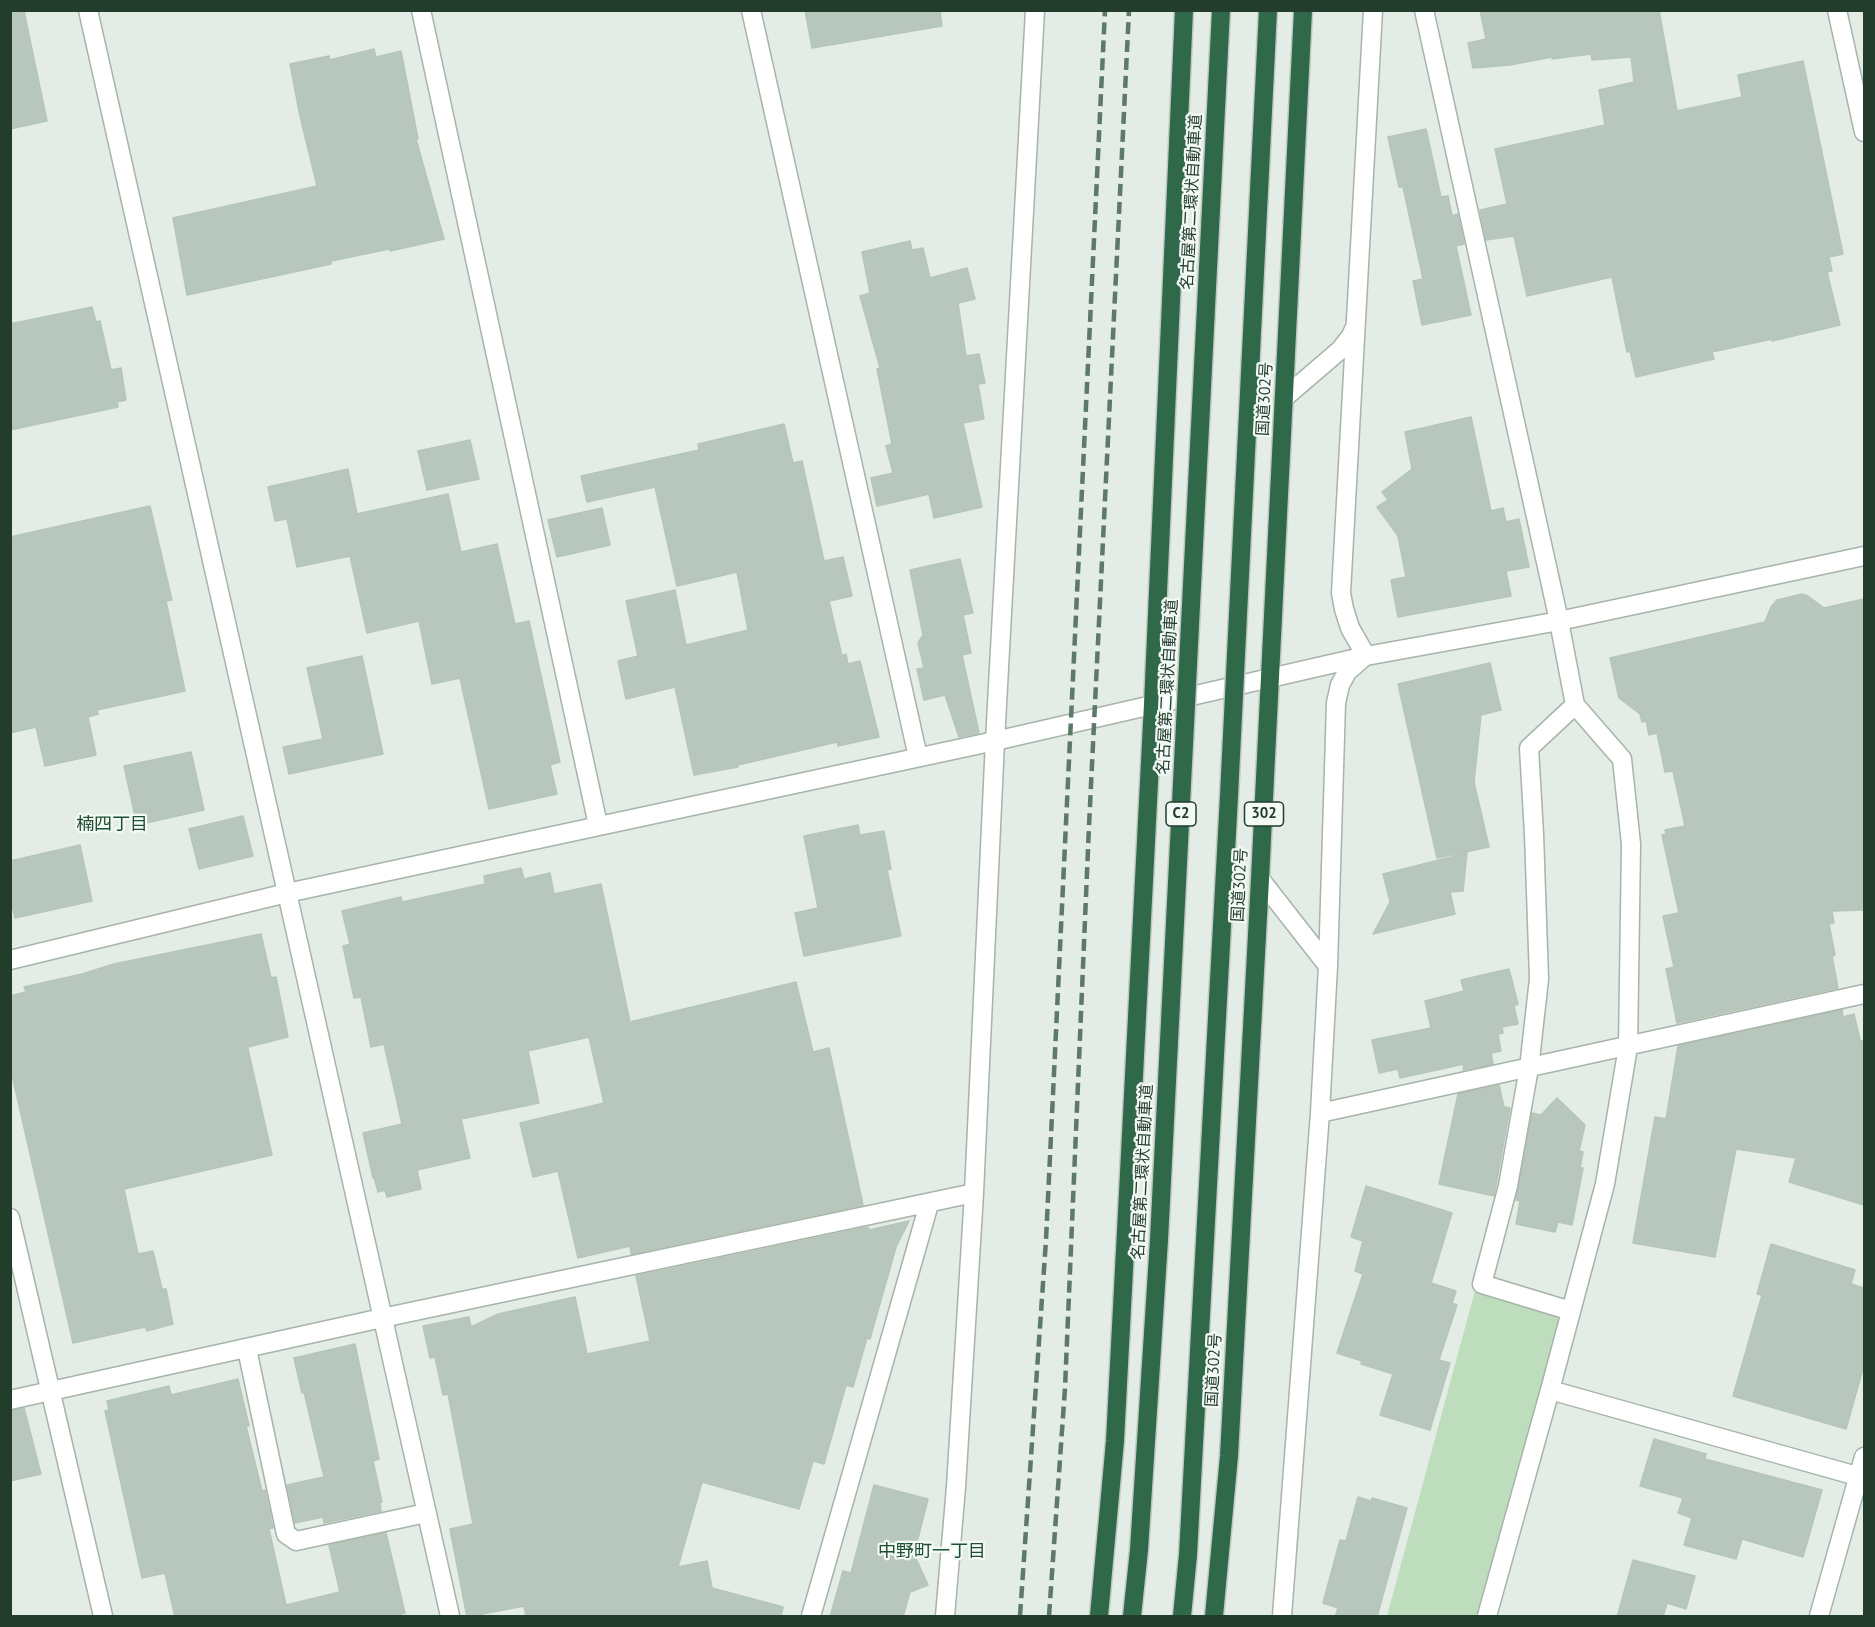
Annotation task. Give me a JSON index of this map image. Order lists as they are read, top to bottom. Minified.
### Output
{"streets":{"highway":["名古屋第二環状自動車道","国道302号","C2","302"]},"districts":["楠四丁目","中野町一丁目"]}
